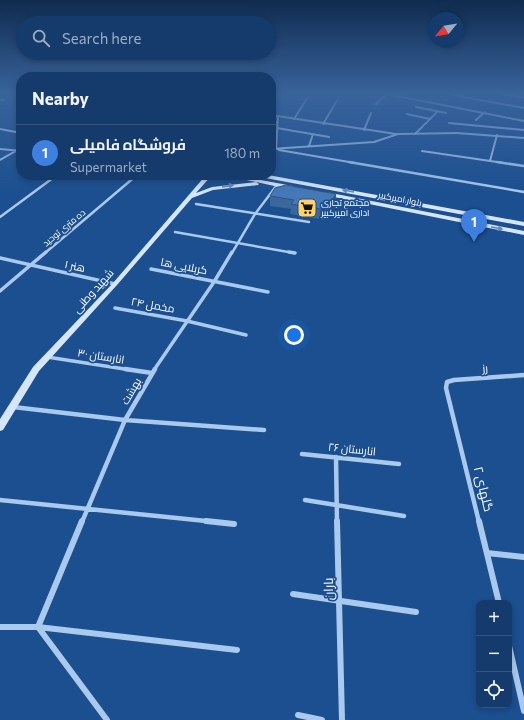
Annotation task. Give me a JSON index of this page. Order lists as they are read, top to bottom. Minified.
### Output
{"streets":{"main road":["بلوار امیرکبیر","شهید وطنی"],"street":["ده متری توحید","هنر ۱","کربلایی ها","مخمل ۲۴","انارستان ۳۰","رز","بهشت","انارستان ۲۶","گلهای ۲","باران"]},"crossings":[["ده متری توحید","هنر ۱"],["هنر ۱","شهید وطنی"],["کربلایی ها","بهشت"],["شهید وطنی","انارستان ۳۰"],["مخمل ۲۴","بهشت"],["انارستان ۳۰","بهشت"],["رز","گلهای ۲"],["انارستان ۲۶","باران"]],"places":{"supermarket":["مجتمع تجاری اداری امیرکبیر"]},"north":"bottom left","page":{"search":"Search here","heading":"Nearby","list":[{"mark":"1","name":"فروشگاه فامیلی","note":"Supermarket","value":"180 m"}],"pins":"1","map_buttons":["+","−"]}}
